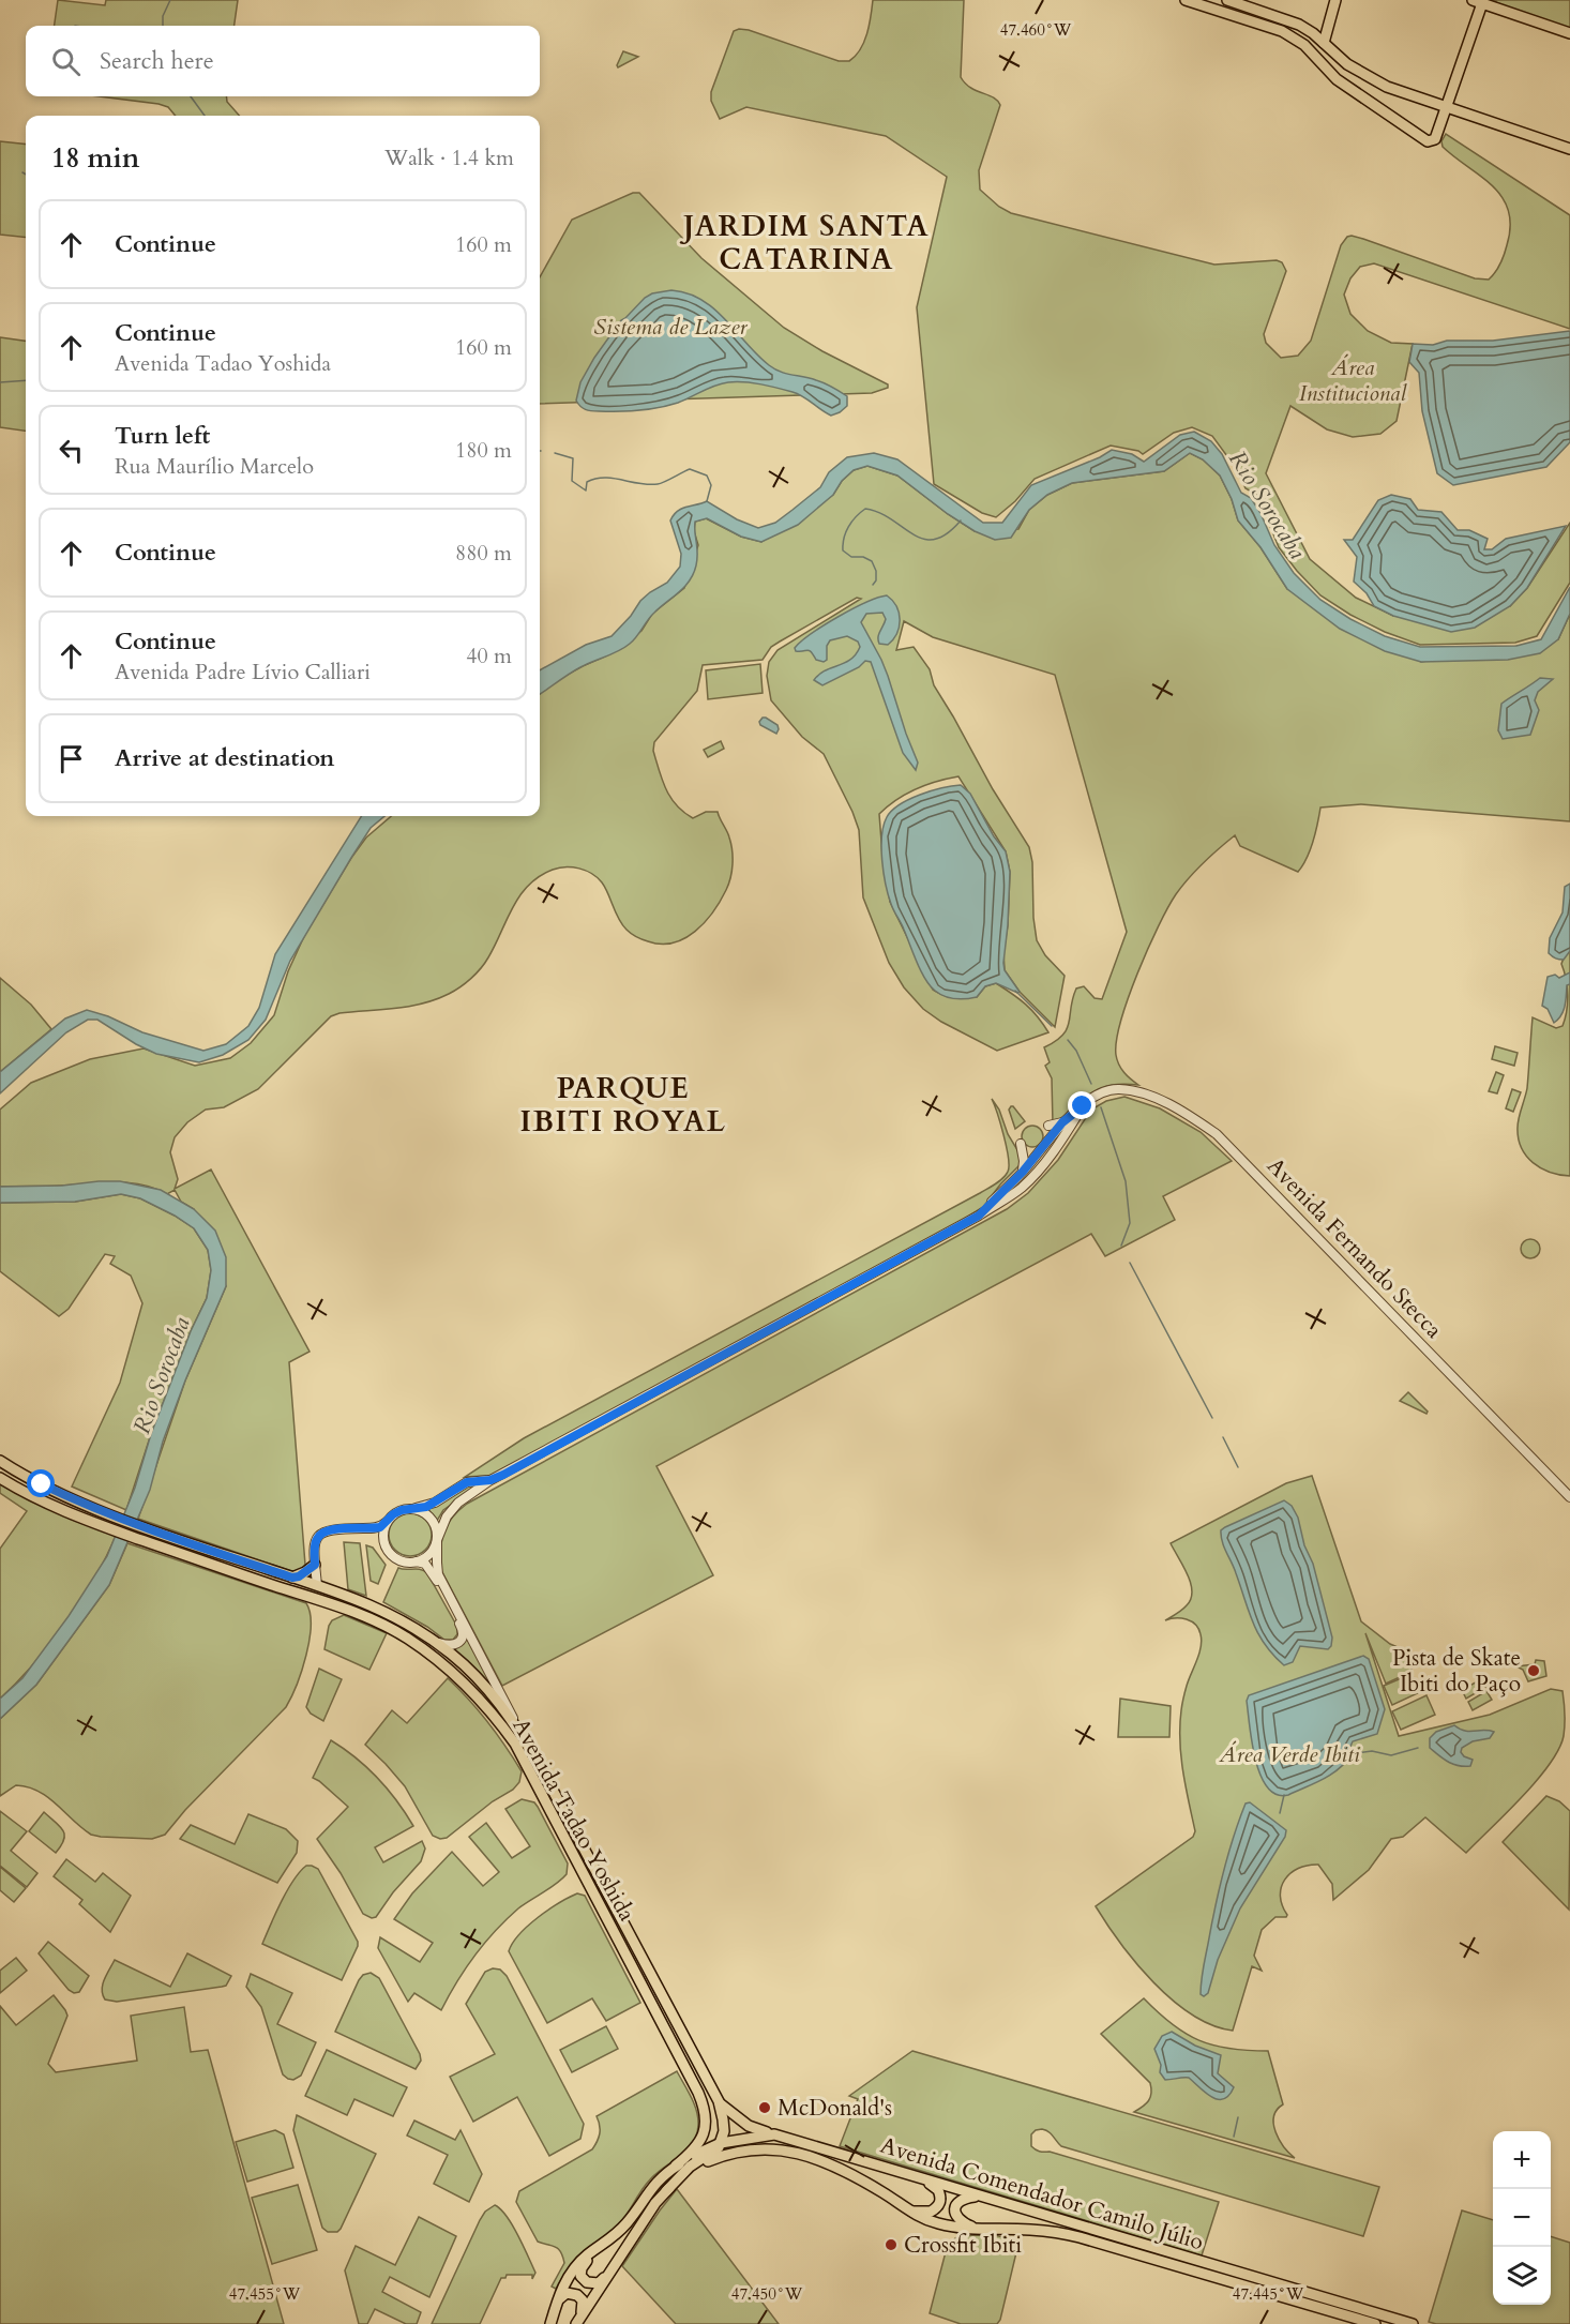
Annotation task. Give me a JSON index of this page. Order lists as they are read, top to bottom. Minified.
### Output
{"streets":{"main road":["Avenida Tadao Yoshida","Avenida Comendador Camilo Júlio"],"street":["Avenida Fernando Stecca"]},"crossings":[["Avenida Tadao Yoshida","Avenida Comendador Camilo Júlio"]],"districts":["JARDIM SANTA CATARINA","PARQUE IBITI ROYAL"],"water":["Rio Sorocaba"],"parks":["Sistema de Lazer","Área Institucional","Área Verde Ibiti"],"places":["Pista de Skate Ibiti do Paço","McDonald's","Crossfit Ibiti"],"page":{"search":"Search here","heading":["18 min","Walk · 1.4 km"],"list":[["Continue","160 m"],["Continue","Avenida Tadao Yoshida","160 m"],["Turn left","Rua Maurílio Marcelo","180 m"],["Continue","880 m"],["Continue","Avenida Padre Lívio Calliari","40 m"],"Arrive at destination"],"map_buttons":["+","−"]},"coordinates":["47.460°W","47.455°W","47.450°W","47.445°W"]}
